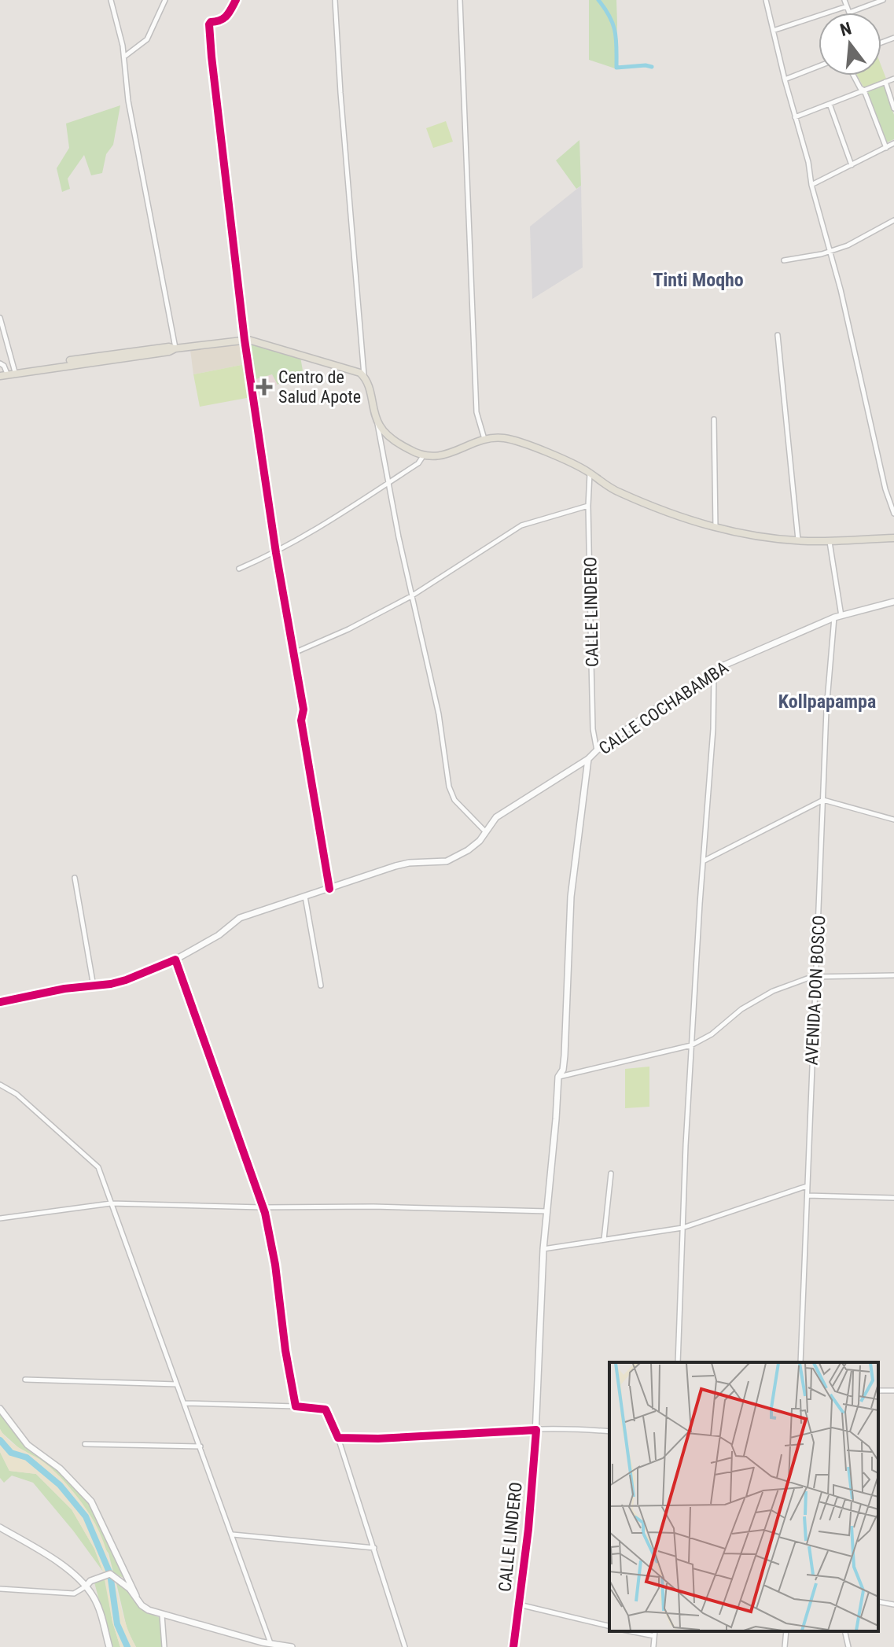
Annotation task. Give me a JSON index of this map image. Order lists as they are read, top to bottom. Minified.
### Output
{"streets":{"street":["CALLE LINDERO","CALLE COCHABAMBA","AVENIDA DON BOSCO"]},"crossings":[["CALLE LINDERO","CALLE COCHABAMBA"],["CALLE COCHABAMBA","AVENIDA DON BOSCO"]],"districts":["Tinti Moqho","Kollpapampa"],"places":{"health":["Centro de Salud Apote"]},"north":"top"}
